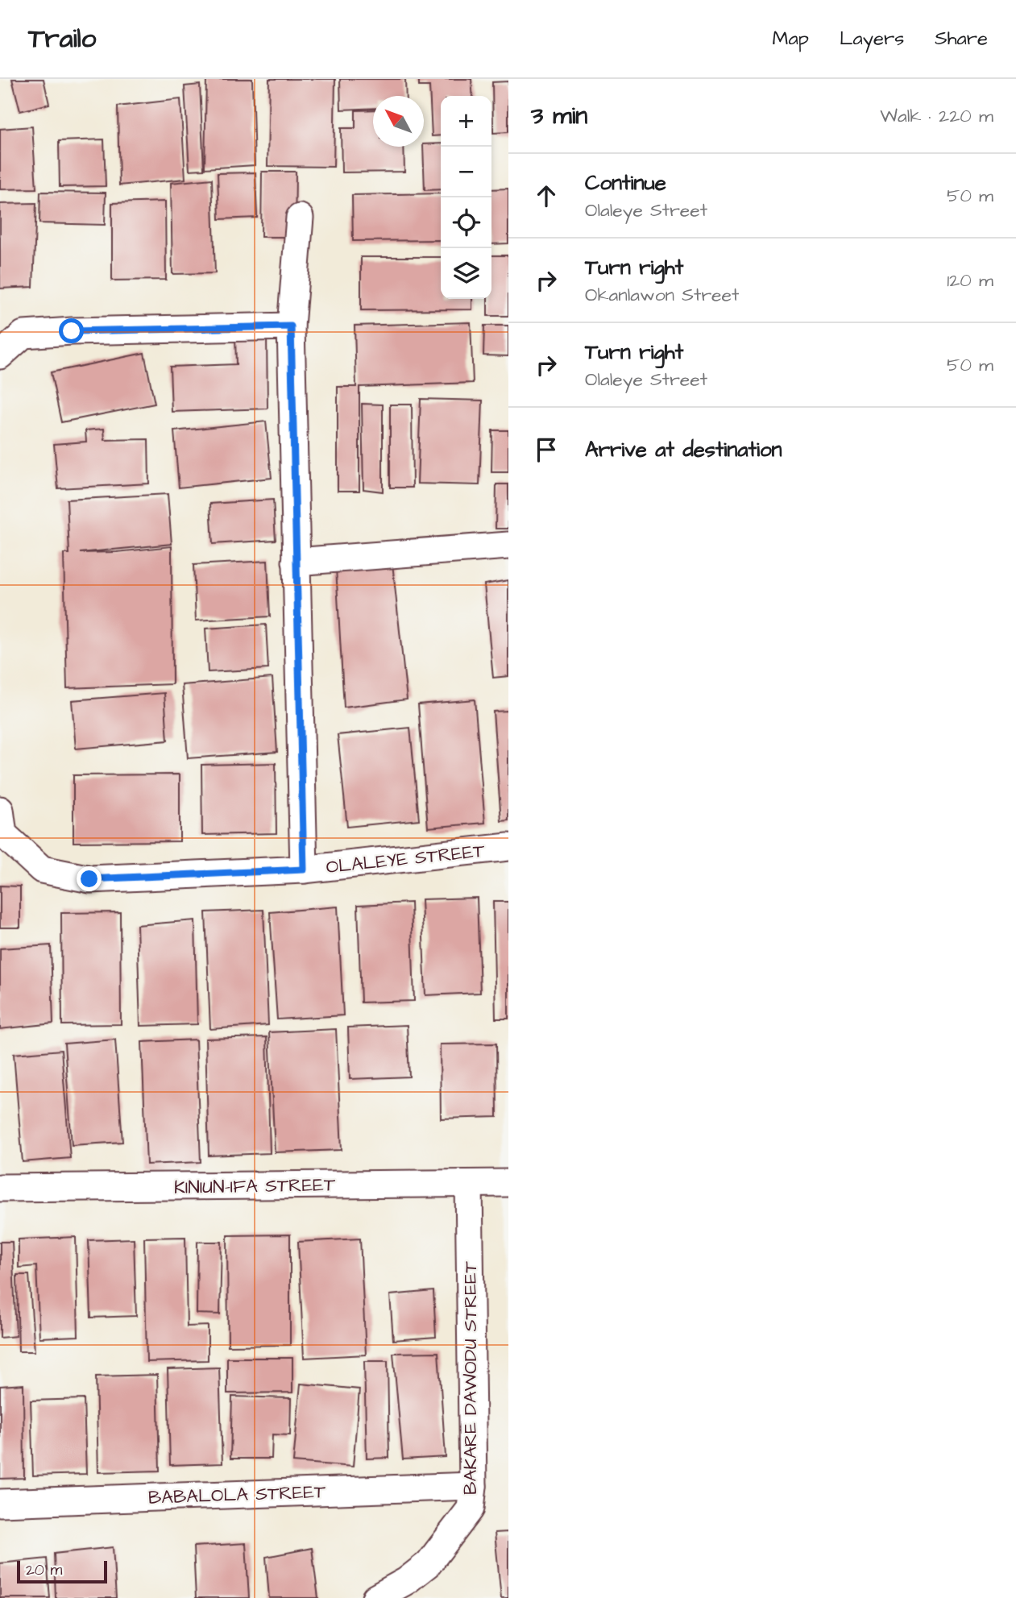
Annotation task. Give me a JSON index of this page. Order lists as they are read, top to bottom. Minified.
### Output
{"streets":{"street":["OLALEYE STREET","KINIUN-IFA STREET","BAKARE DAWODU STREET","BABALOLA STREET"]},"crossings":[["KINIUN-IFA STREET","BAKARE DAWODU STREET"],["BAKARE DAWODU STREET","BABALOLA STREET"]],"scale_bar":"20 m","north":"top left","page":{"header":"Trailo","nav":["Map","Layers","Share"],"heading":["3 min","Walk · 220 m"],"map_buttons":["+","−"],"list":[["Continue","Olaleye Street","50 m"],["Turn right","Okanlawon Street","120 m"],["Turn right","Olaleye Street","50 m"],"Arrive at destination"],"scale":"20 m"}}
